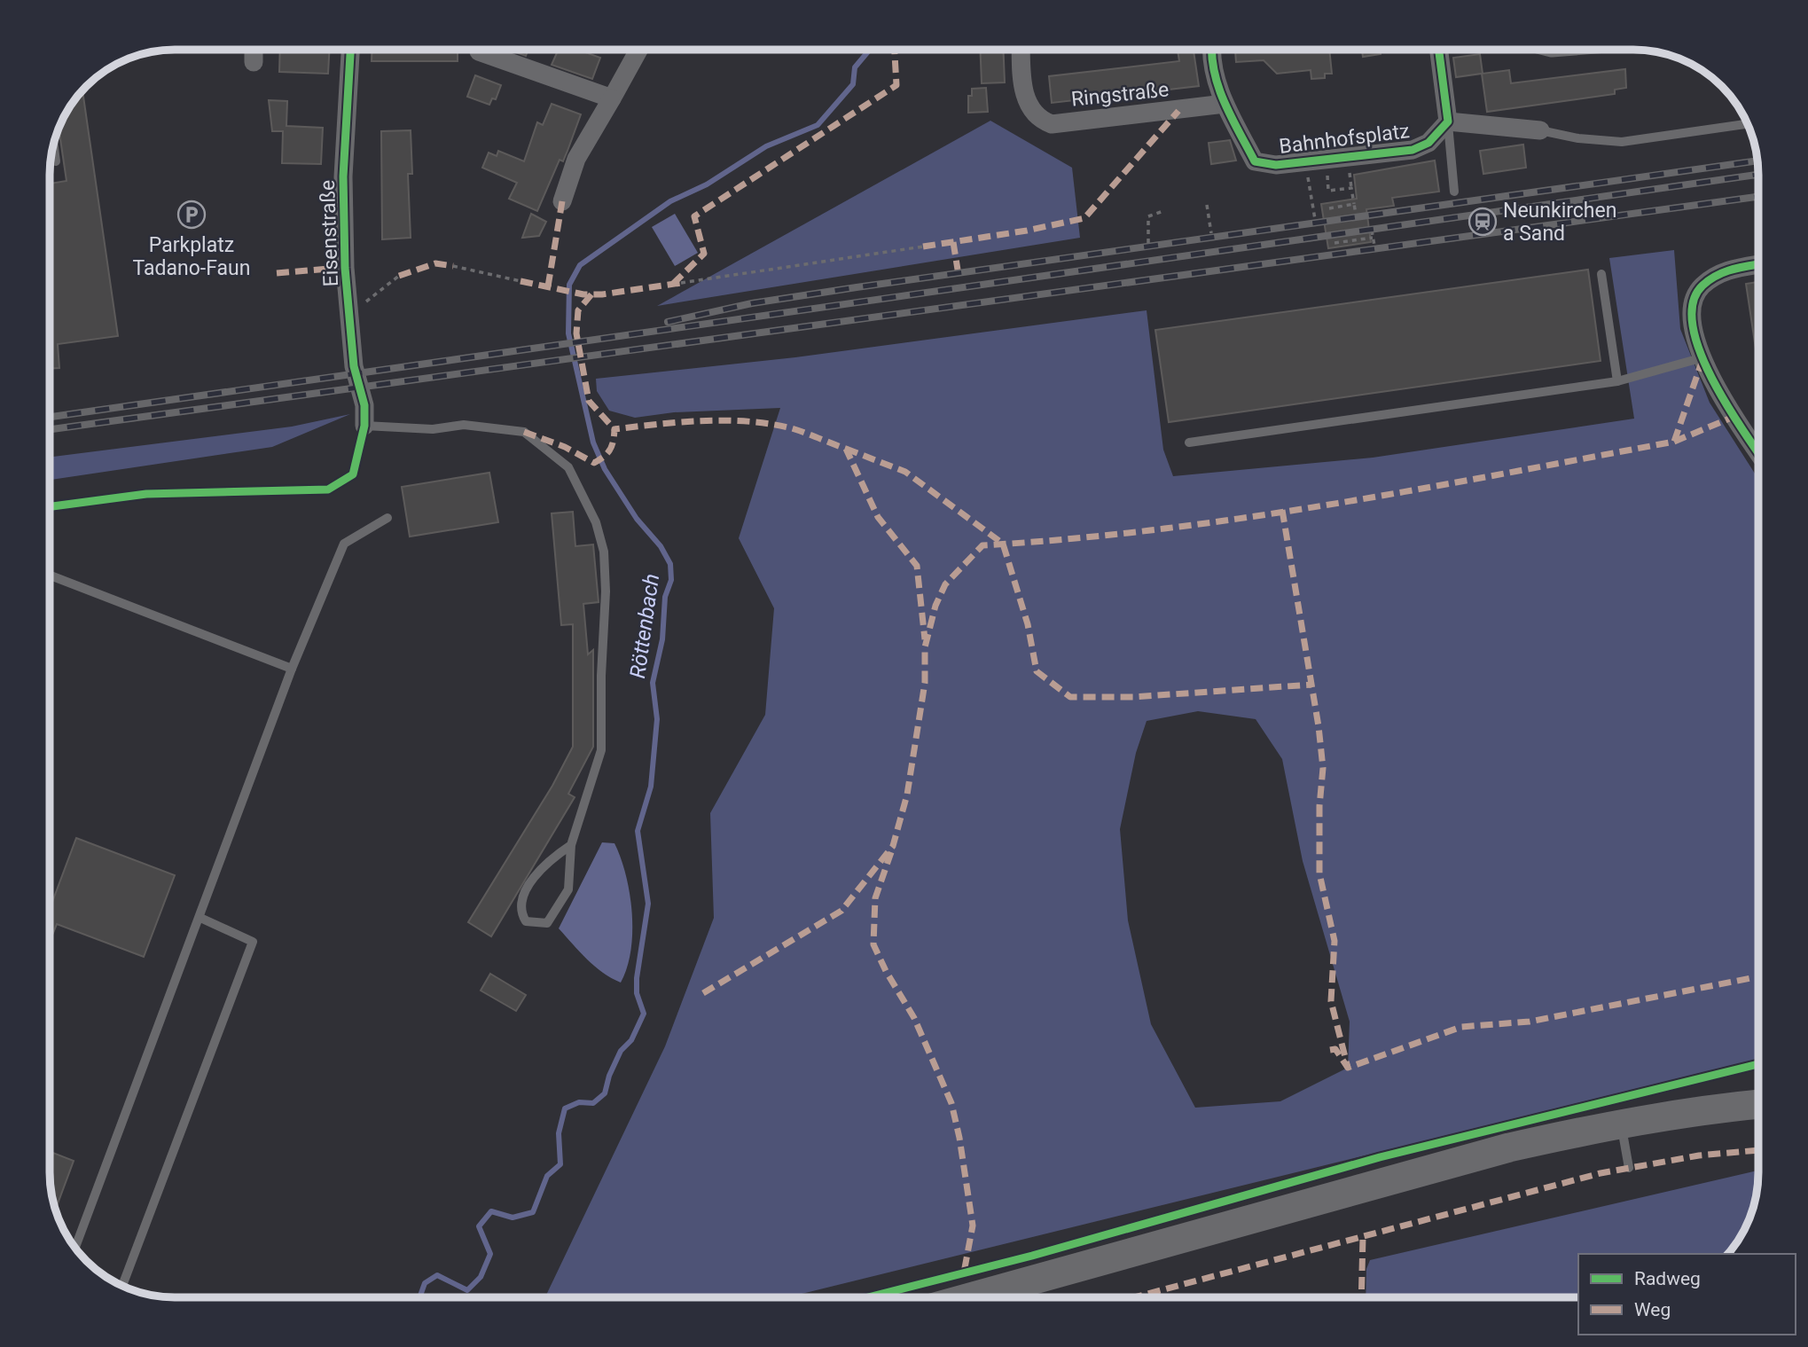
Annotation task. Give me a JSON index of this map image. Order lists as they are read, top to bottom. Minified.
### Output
{"streets":{"street":["Ringstraße","Bahnhofsplatz","Eisenstraße"]},"crossings":[["Ringstraße","Bahnhofsplatz"]],"water":["Röttenbach"],"places":{"parking":["Parkplatz Tadano-Faun"],"station":["Neunkirchen a Sand"]},"legend":["Radweg","Weg"]}
